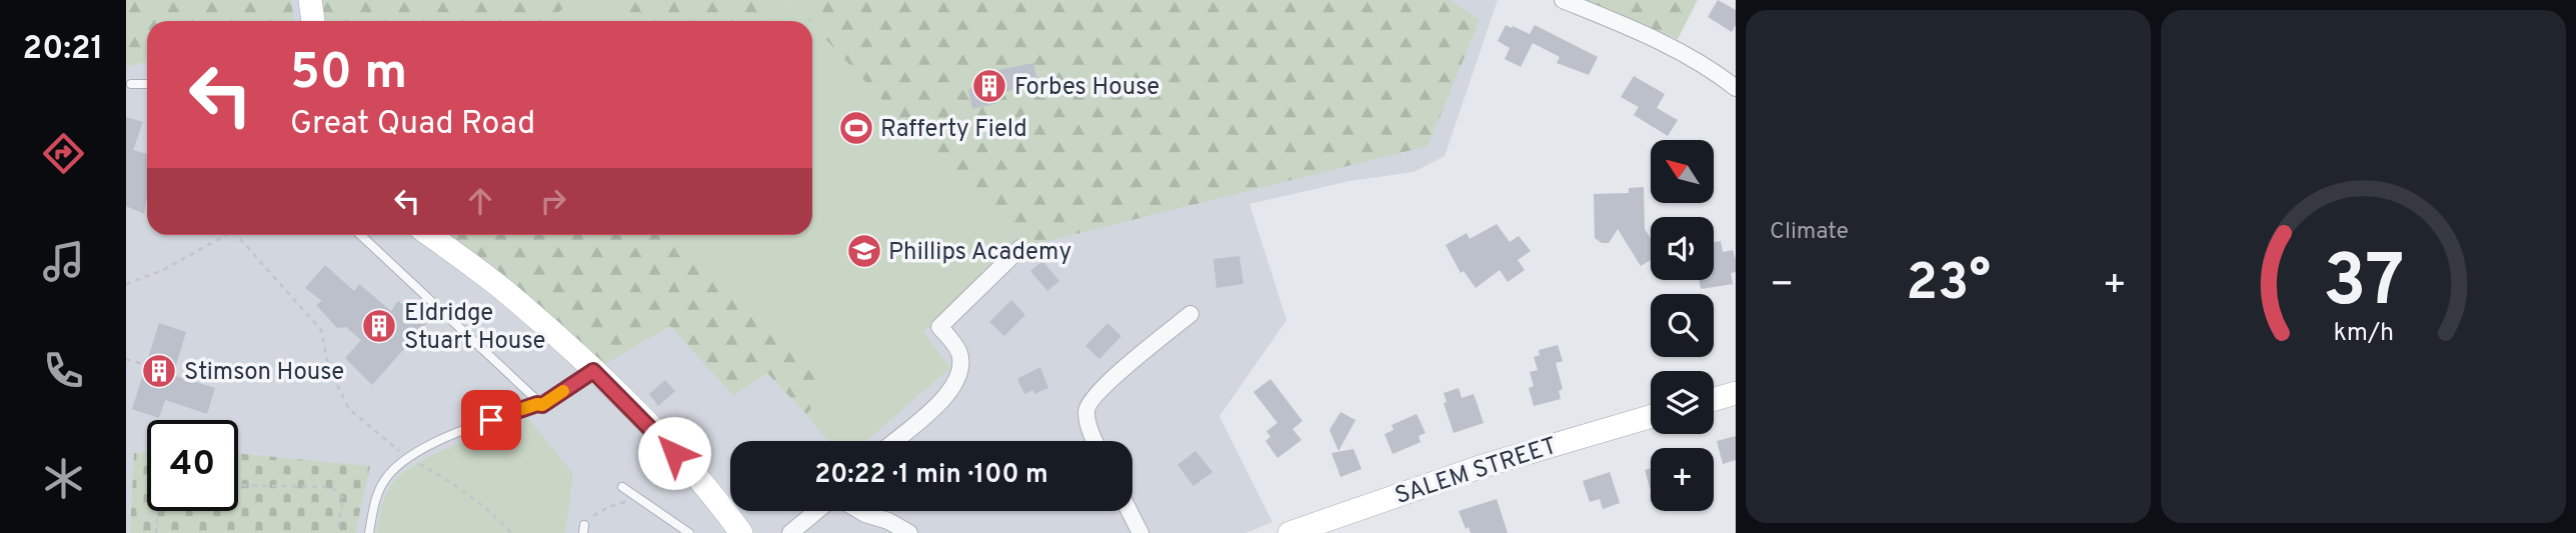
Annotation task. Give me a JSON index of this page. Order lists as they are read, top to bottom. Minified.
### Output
{"streets":{"street":["SALEM STREET"]},"places":{"building":["Forbes House","Eldridge Stuart House","Stimson House"],"sports":["Rafferty Field"],"school or university":["Phillips Academy"]},"north":"top left","page":{"tabs":"20:21","tile":"Climate","turn":["50 m","Great Quad Road"],"map_buttons":"+","heat":["−","23°","+"],"limit":"40","trip":"20:22 · 1 min · 100 m","gauge":["37","km/h"]}}
